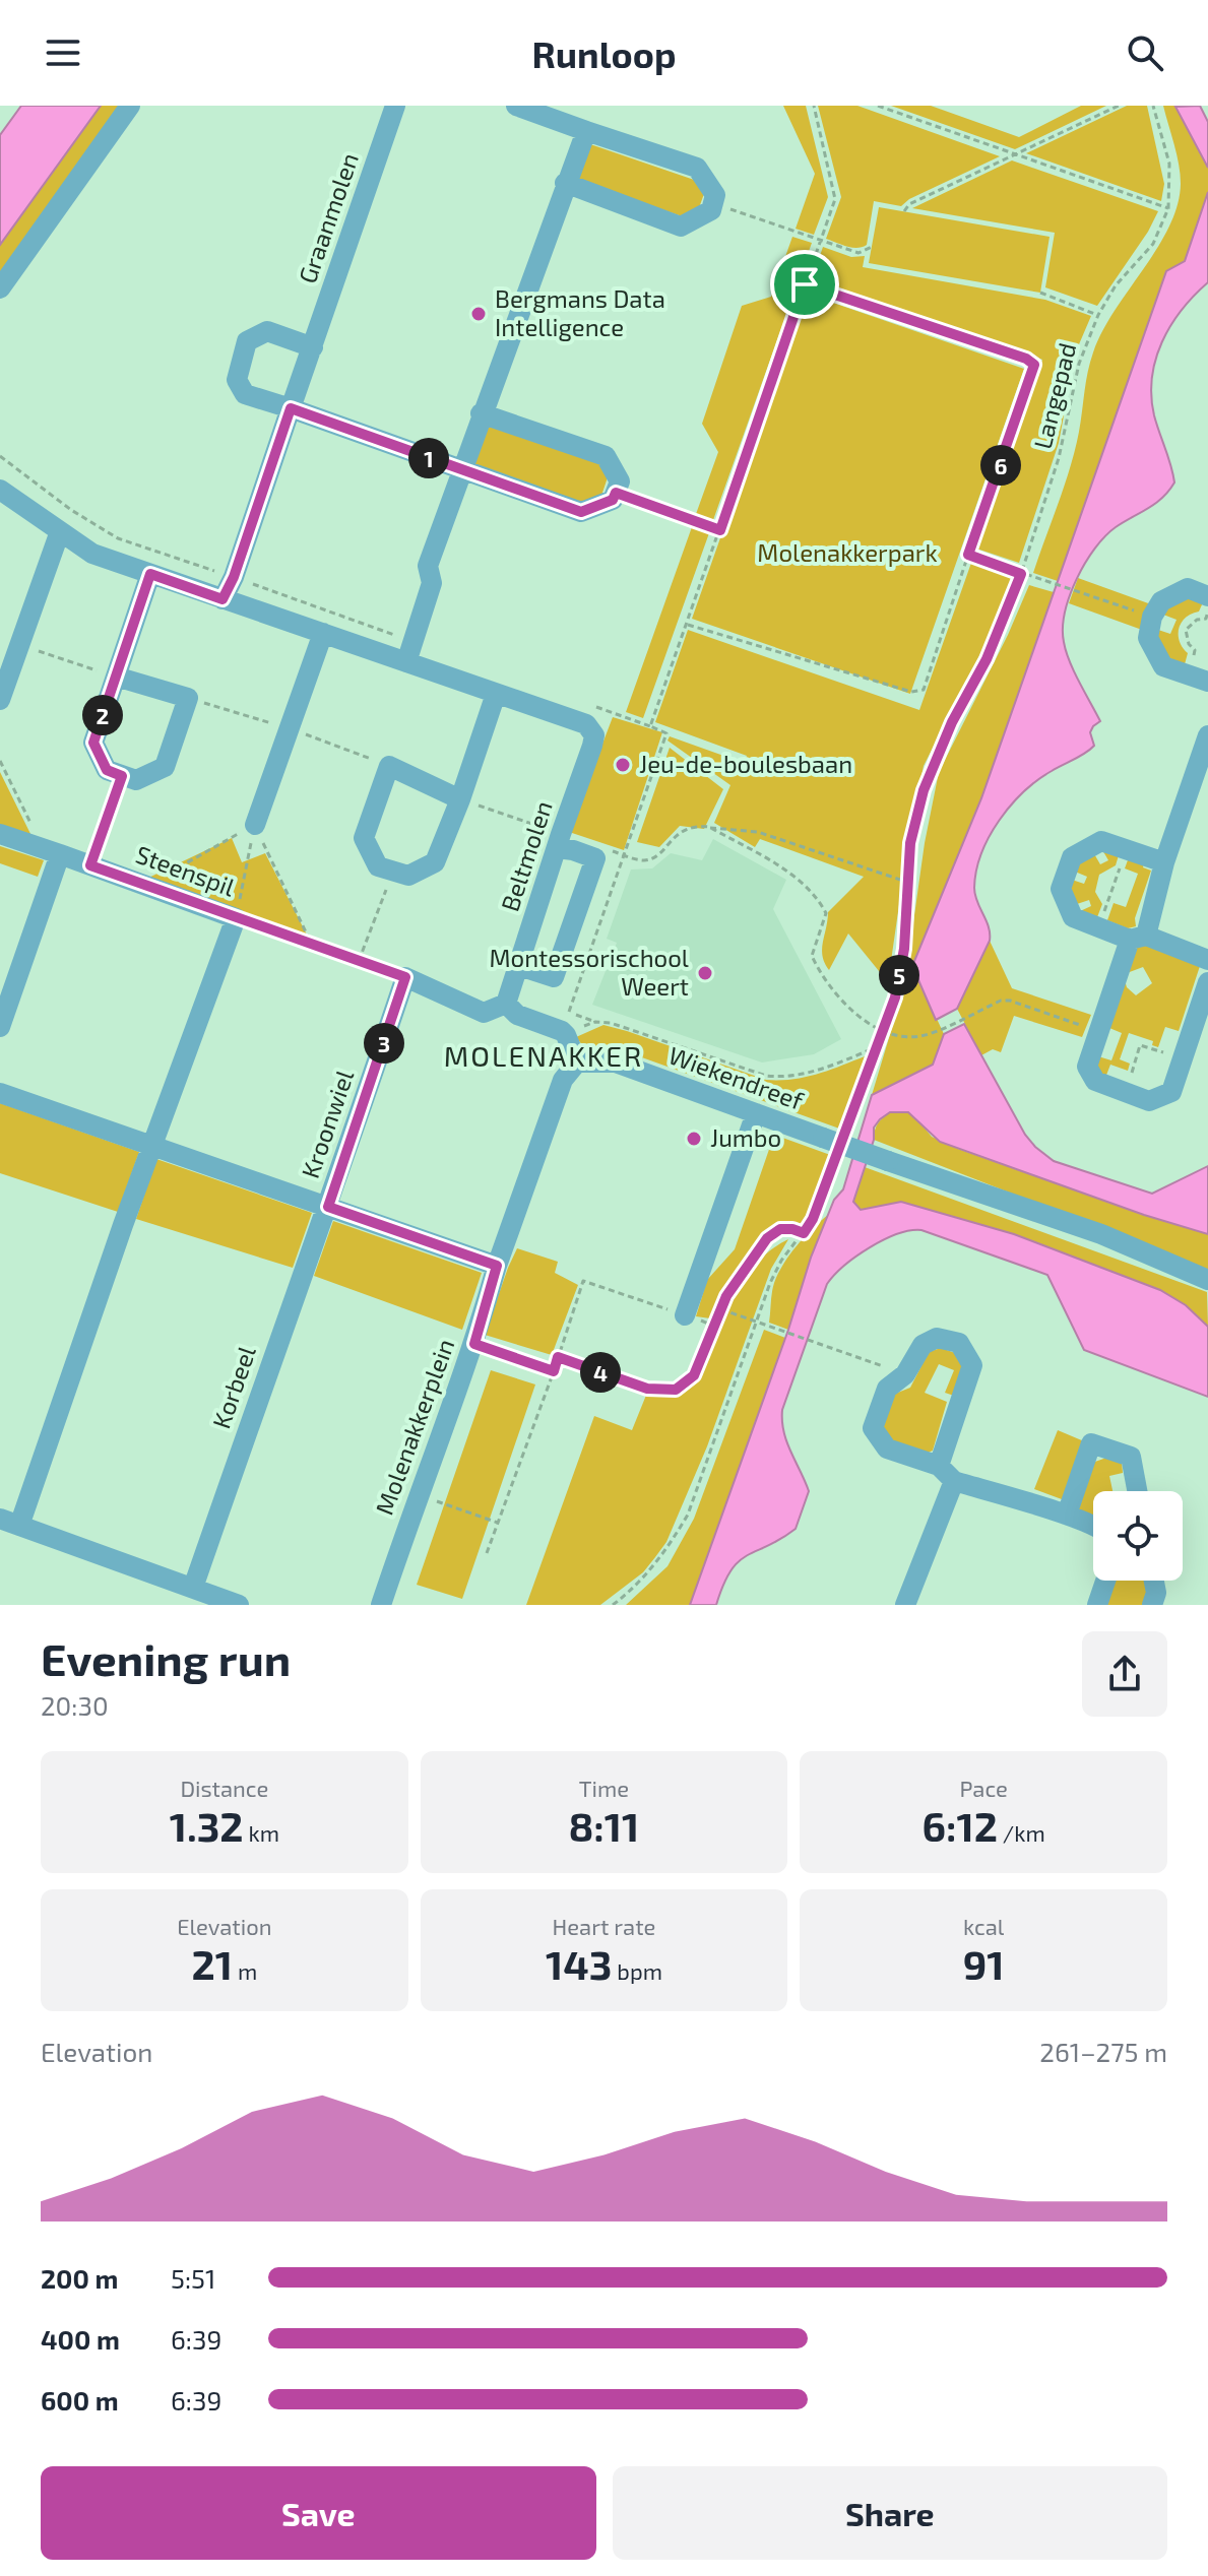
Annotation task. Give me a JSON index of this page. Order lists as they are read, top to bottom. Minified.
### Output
{"streets":{"street":["Graanmolen","Beltmolen","Steenspil","Wiekendreef","Kroonwiel","Korbeel","Molenakkerplein"],"path":["Langepad"]},"crossings":[["Graanmolen","Beltmolen"],["Kroonwiel","Korbeel"]],"districts":["MOLENAKKER"],"parks":["Molenakkerpark"],"places":["Bergmans Data Intelligence","Jeu-de-boulesbaan","Montessorischool Weert","Jumbo"],"page":{"header":"Runloop","pins":["1","6","2","5","3","4"],"heading":["Evening run","20:30"],"stats":[["Distance","1.32 km"],["Time","8:11"],["Pace","6:12 /km"],["Elevation","21 m"],["Heart rate","143 bpm"],["kcal","91"]],"chart":["Elevation","261–275 m"],"list":[{"name":"200 m","note":"5:51"},{"name":"400 m","note":"6:39"},{"name":"600 m","note":"6:39"}],"buttons":["Save","Share"]}}
